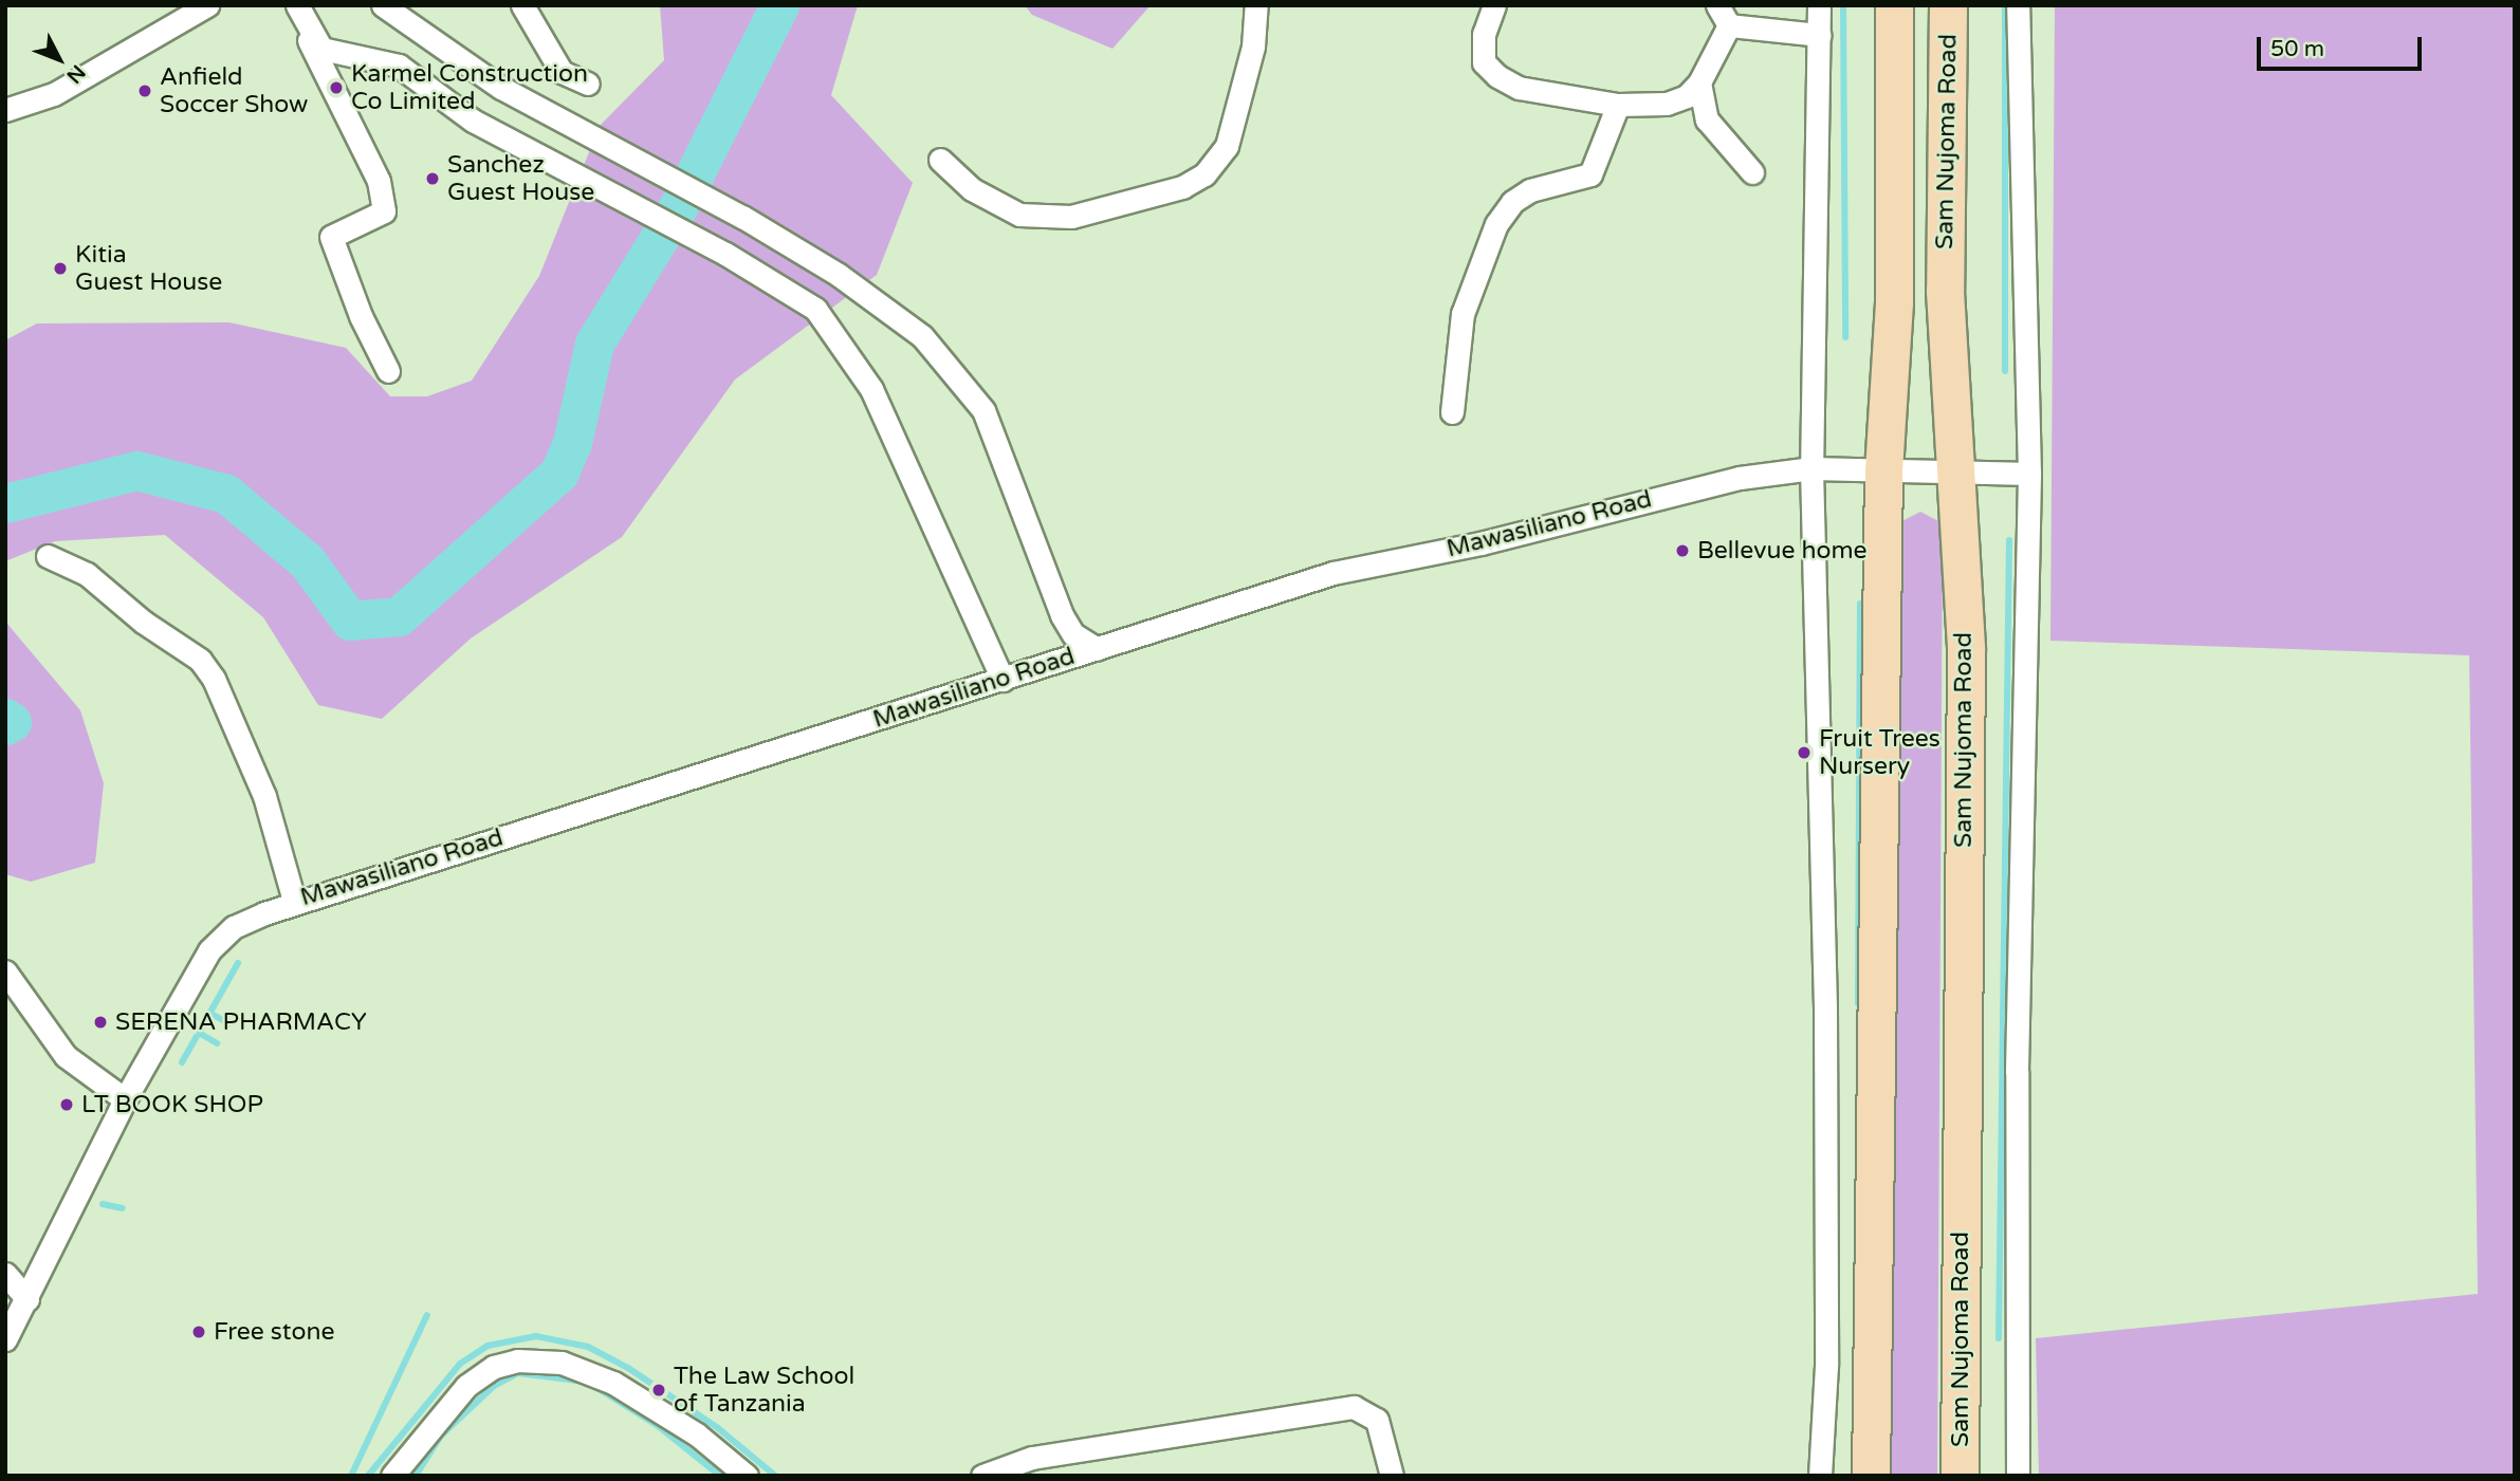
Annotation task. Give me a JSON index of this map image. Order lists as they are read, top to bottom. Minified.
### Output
{"streets":{"main road":["Sam Nujoma Road"],"street":["Mawasiliano Road"]},"crossings":[["Sam Nujoma Road","Mawasiliano Road"]],"places":["Karmel Construction Co Limited","Anfield Soccer Show","Sanchez Guest House","Kitia Guest House","Bellevue home","Fruit Trees Nursery","SERENA PHARMACY","LT BOOK SHOP","Free stone","The Law School of Tanzania"],"scale_bar":"50 m","north":"bottom right"}
